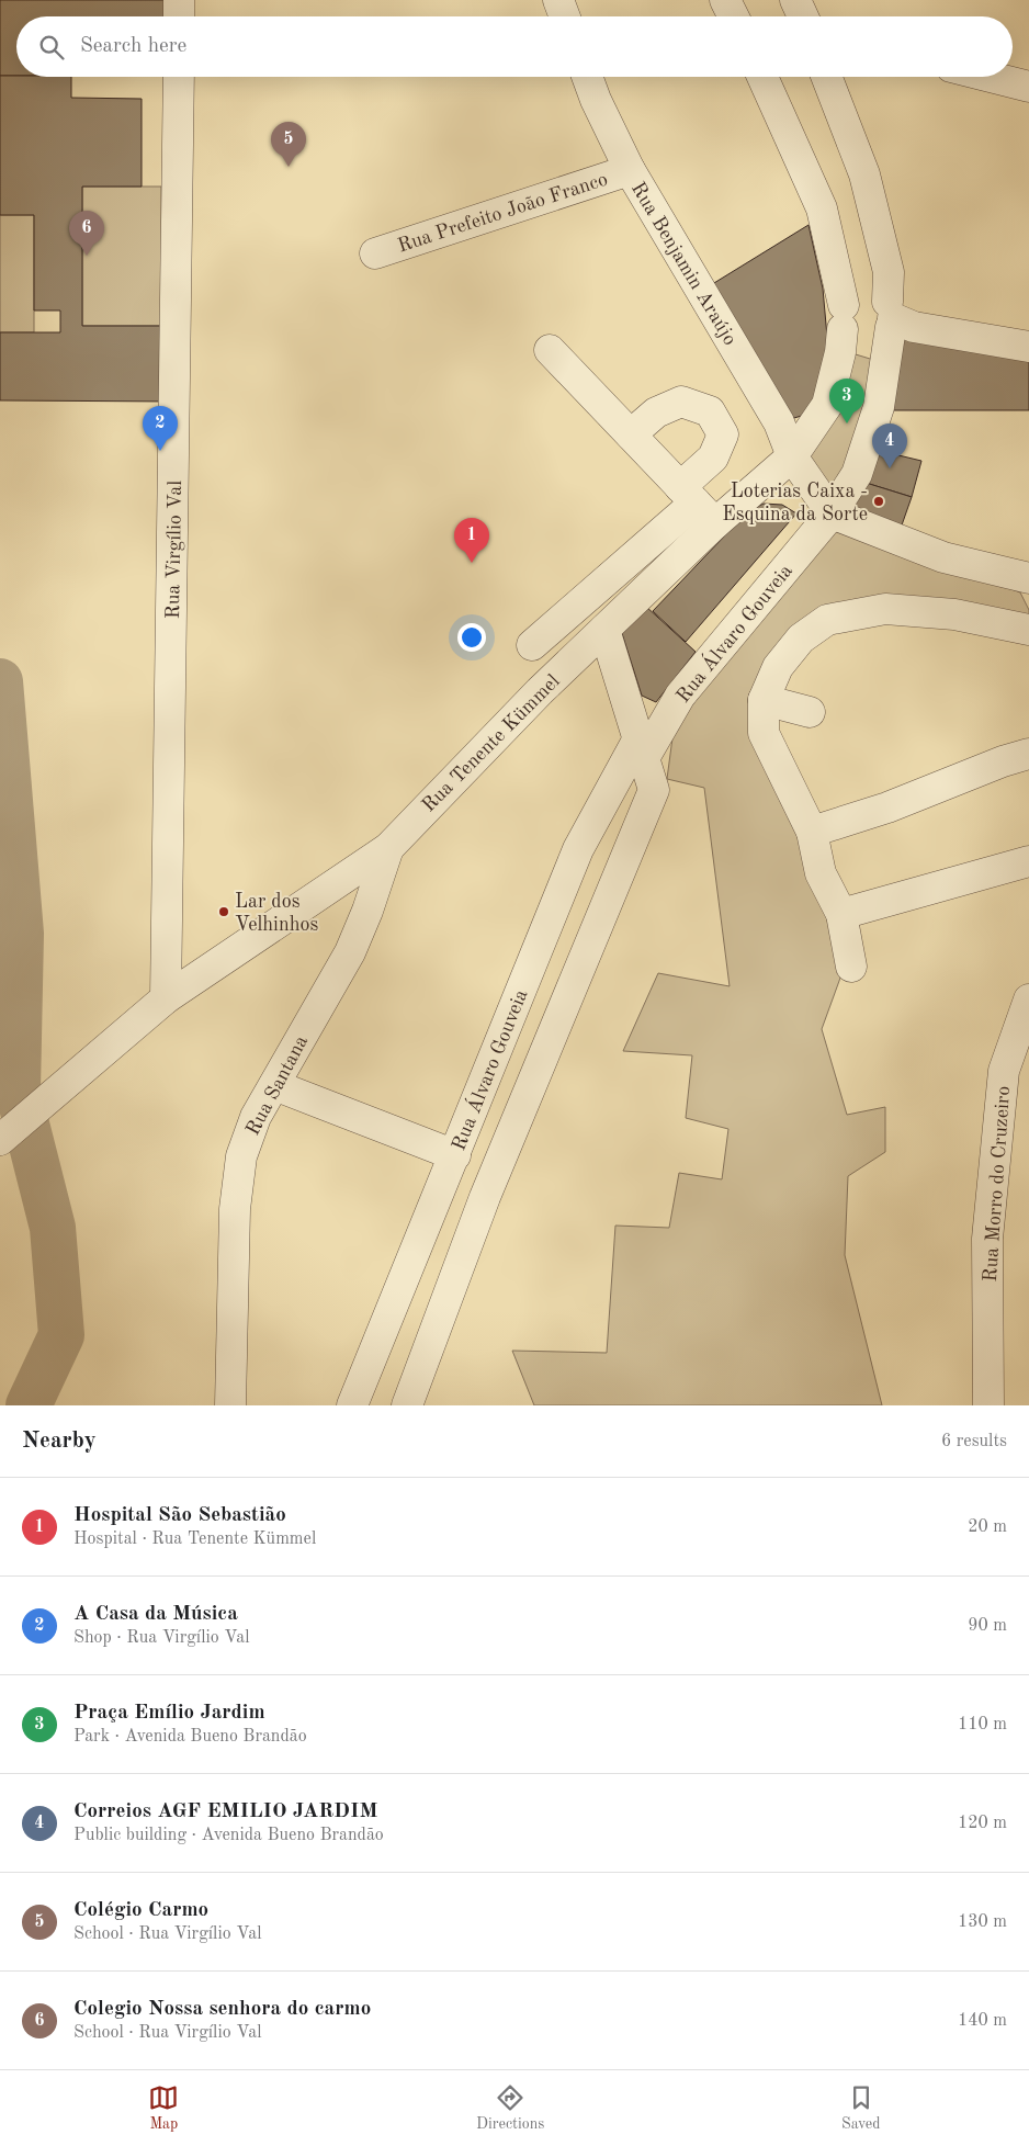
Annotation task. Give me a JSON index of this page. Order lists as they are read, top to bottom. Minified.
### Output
{"streets":{"street":["Rua Prefeito João Franco","Rua Benjamin Araújo","Rua Virgílio Val","Rua Álvaro Gouveia","Rua Tenente Kümmel","Rua Santana","Rua Morro do Cruzeiro"]},"crossings":[["Rua Prefeito João Franco","Rua Benjamin Araújo"],["Rua Benjamin Araújo","Rua Álvaro Gouveia"],["Rua Benjamin Araújo","Rua Tenente Kümmel"],["Rua Virgílio Val","Rua Tenente Kümmel"],["Rua Álvaro Gouveia","Rua Tenente Kümmel"],["Rua Tenente Kümmel","Rua Santana"]],"places":["Loterias Caixa - Esquina da Sorte","Lar dos Velhinhos"],"page":{"search":"Search here","pins":["5","6","3","2","4","1"],"heading":["Nearby","6 results"],"list":[{"mark":"1","name":"Hospital São Sebastião","note":"Hospital · Rua Tenente Kümmel","value":"20 m"},{"mark":"2","name":"A Casa da Música","note":"Shop · Rua Virgílio Val","value":"90 m"},{"mark":"3","name":"Praça Emílio Jardim","note":"Park · Avenida Bueno Brandão","value":"110 m"},{"mark":"4","name":"Correios AGF EMILIO JARDIM","note":"Public building · Avenida Bueno Brandão","value":"120 m"},{"mark":"5","name":"Colégio Carmo","note":"School · Rua Virgílio Val","value":"130 m"},{"mark":"6","name":"Colegio Nossa senhora do carmo","note":"School · Rua Virgílio Val","value":"140 m"}],"nav":["Map","Directions","Saved"]}}
